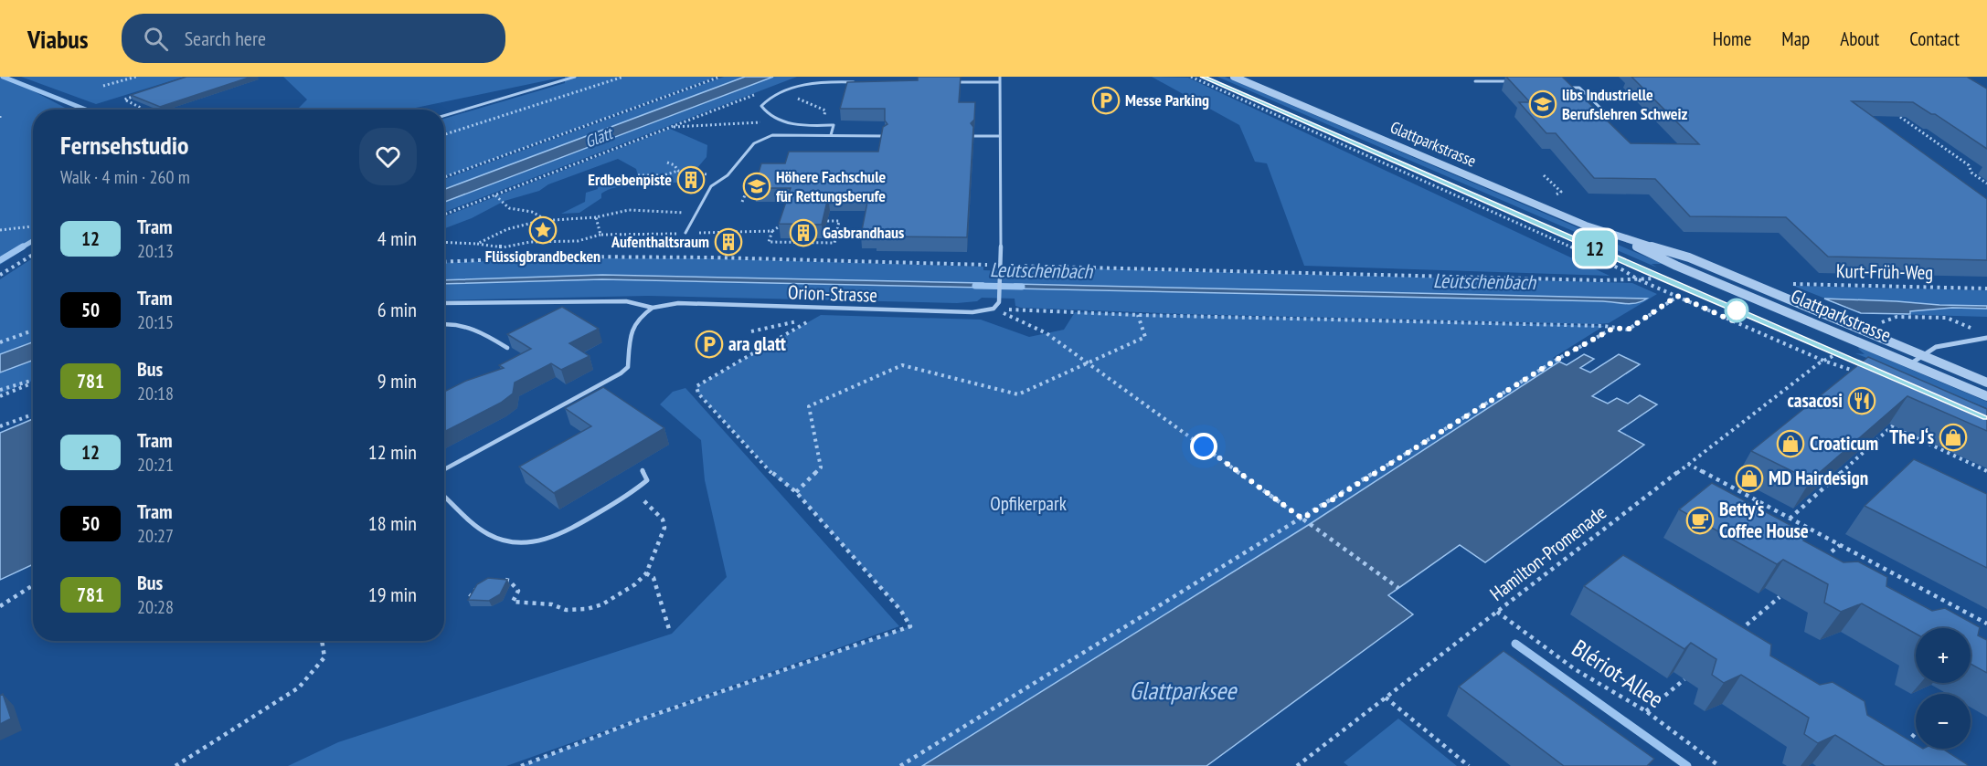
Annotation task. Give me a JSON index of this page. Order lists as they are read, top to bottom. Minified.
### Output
{"streets":{"street":["Glattparkstrasse"],"lane":["Orion-Strasse"],"path":["Kurt-Früh-Weg","Hamilton-Promenade","Blériot-Allee"]},"crossings":[["Hamilton-Promenade","Blériot-Allee"]],"water":["Glatt","Leutschenbach","Glattparksee"],"parks":["Opfikerpark"],"places":{"parking":["Messe Parking","ara glatt"],"school or university":["libs Industrielle Berufslehren Schweiz","Höhere Fachschule für Rettungsberufe"],"building":["Erdbebenpiste","Gasbrandhaus","Aufenthaltsraum"],"place":["Flüssigbrandbecken"],"restaurant":["casacosi"],"shop":["The J‘s","Croaticum","MD Hairdesign"],"cafe":["Betty‘s Coffee House"]},"lines":["tram line 12"],"page":{"header":"Viabus","search":"Search here","nav":["Home","Map","About","Contact"],"on_map":"12","heading":["Fernsehstudio","Walk · 4 min · 260 m"],"list":[{"mark":"12","name":"Tram","note":"20:13","value":"4 min"},{"mark":"50","name":"Tram","note":"20:15","value":"6 min"},{"mark":"781","name":"Bus","note":"20:18","value":"9 min"},{"mark":"12","name":"Tram","note":"20:21","value":"12 min"},{"mark":"50","name":"Tram","note":"20:27","value":"18 min"},{"mark":"781","name":"Bus","note":"20:28","value":"19 min"}],"map_buttons":["+","−"]}}
